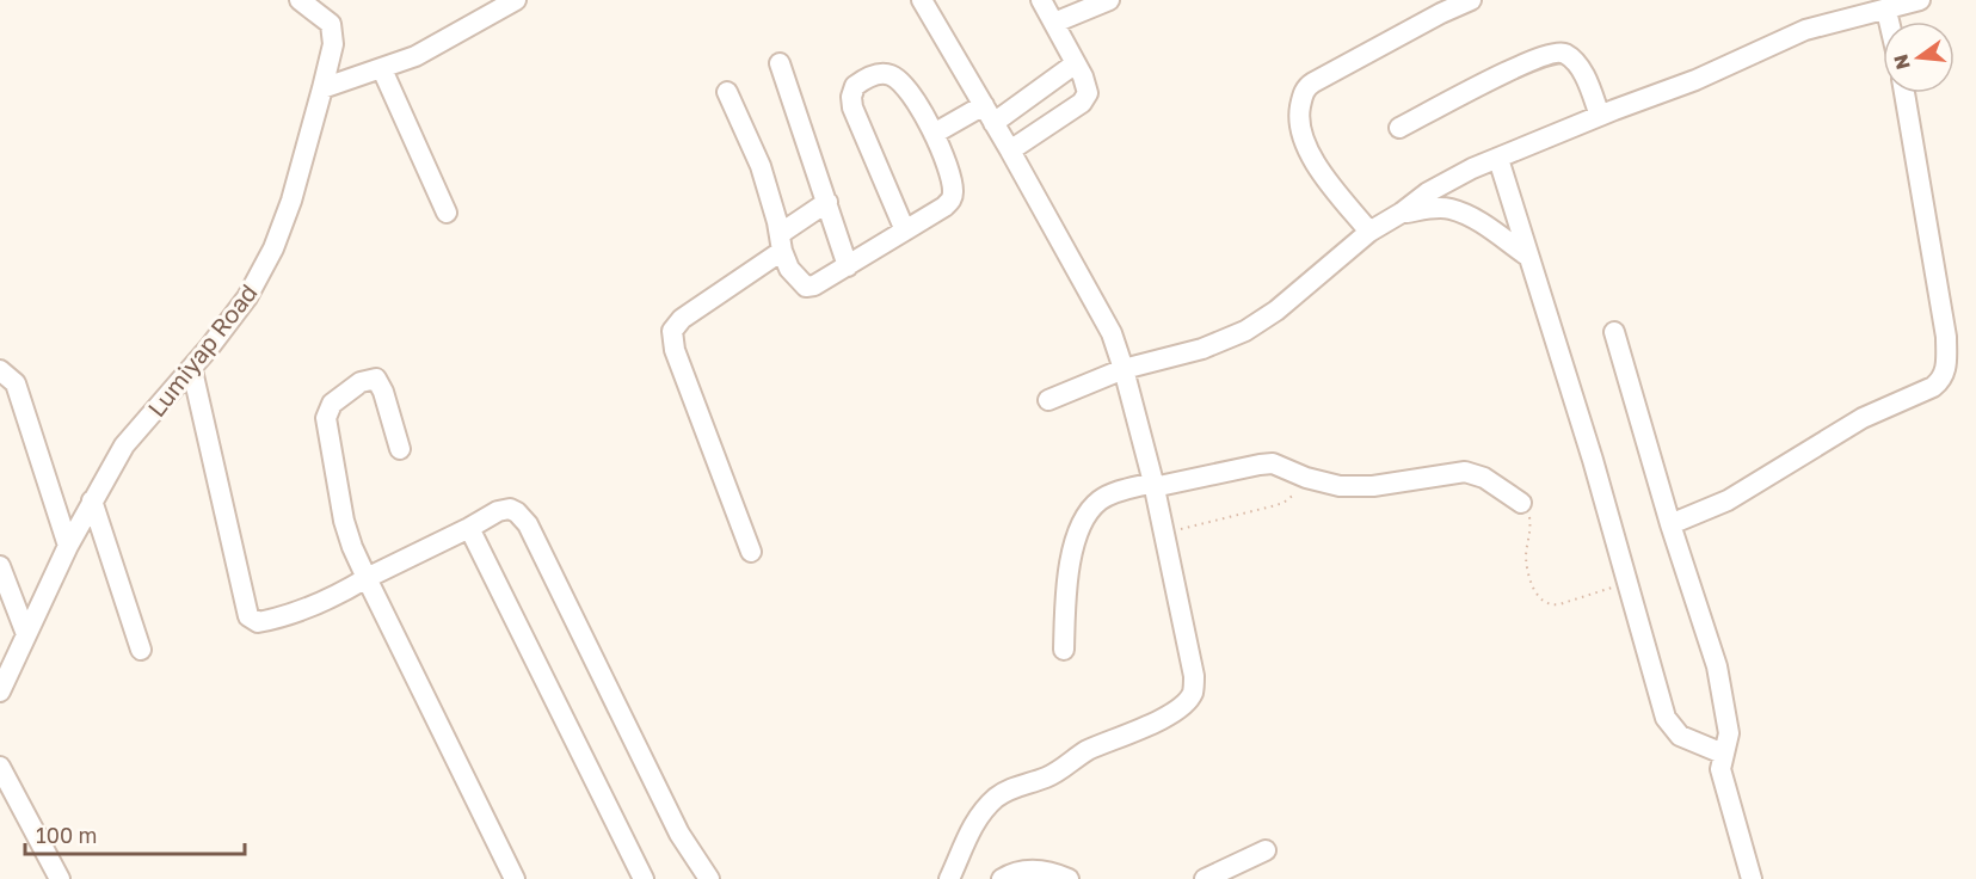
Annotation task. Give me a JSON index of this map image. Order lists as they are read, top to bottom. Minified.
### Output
{"streets":{"street":["Lumiyap Road"]},"scale_bar":"100 m","north":"left"}
